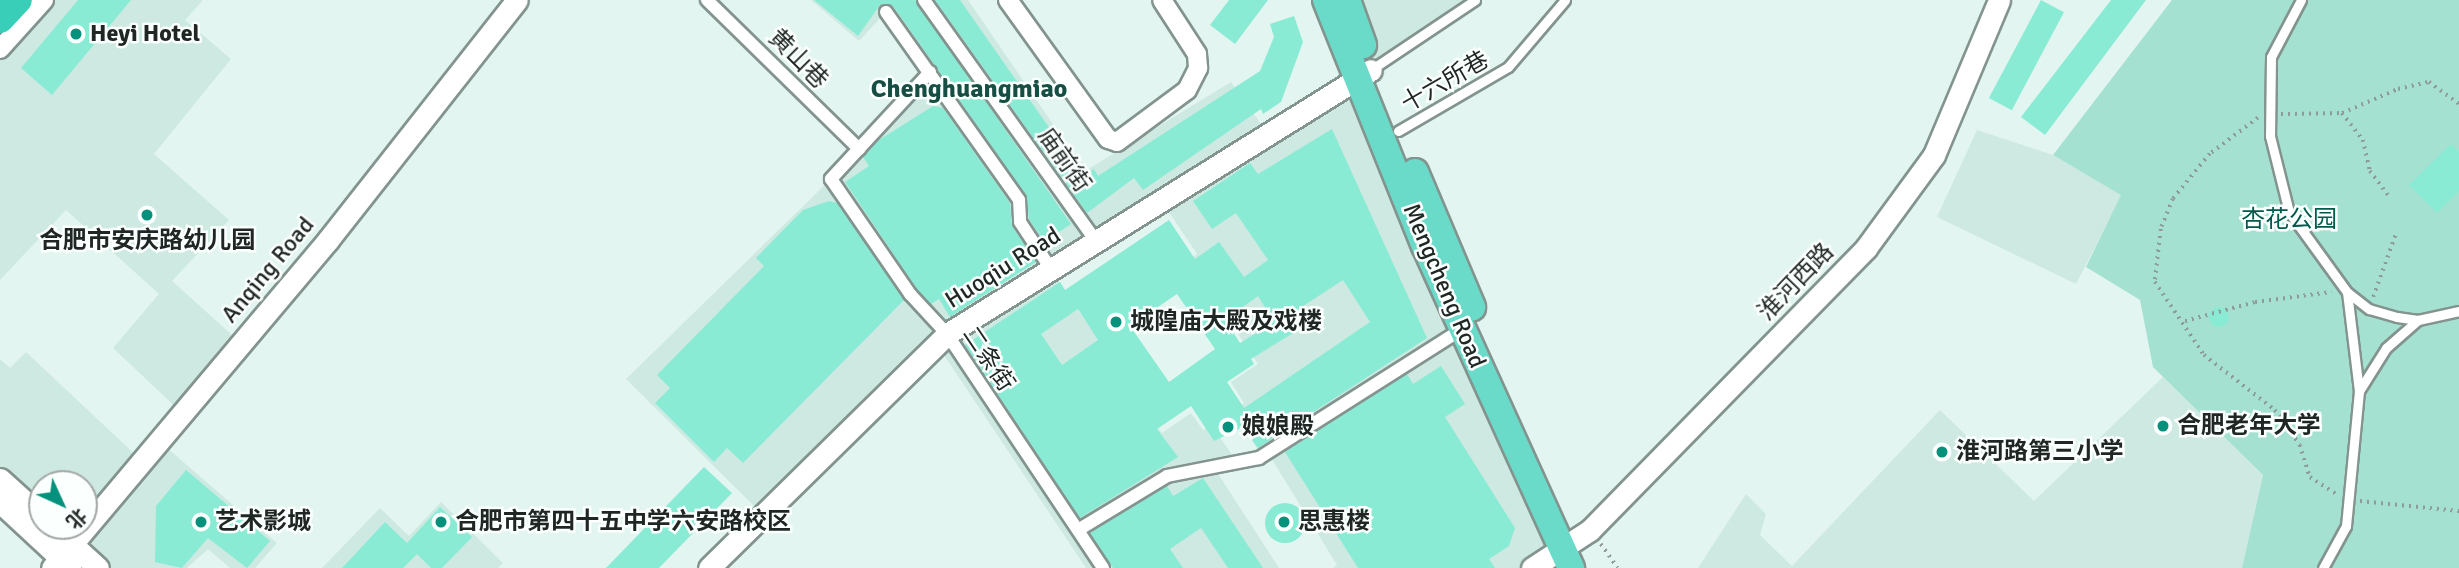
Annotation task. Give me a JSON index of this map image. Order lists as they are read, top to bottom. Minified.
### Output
{"streets":{"main road":["Mengcheng Road"],"street":["黄山巷","庙前街","Huoqiu Road","Anqing Road","淮河西路","二条街"],"lane":["十六所巷"]},"crossings":[["黄山巷","二条街"],["十六所巷","Mengcheng Road"],["庙前街","Huoqiu Road"],["Huoqiu Road","Mengcheng Road"],["Huoqiu Road","二条街"],["淮河西路","Mengcheng Road"]],"districts":["Chenghuangmiao"],"parks":["杏花公园"],"places":["Heyi Hotel","合肥市安庆路幼儿园","城隍庙大殿及戏楼","合肥老年大学","娘娘殿","淮河路第三小学","艺术影城","合肥市第四十五中学六安路校区","思惠楼"],"north":"bottom right"}
